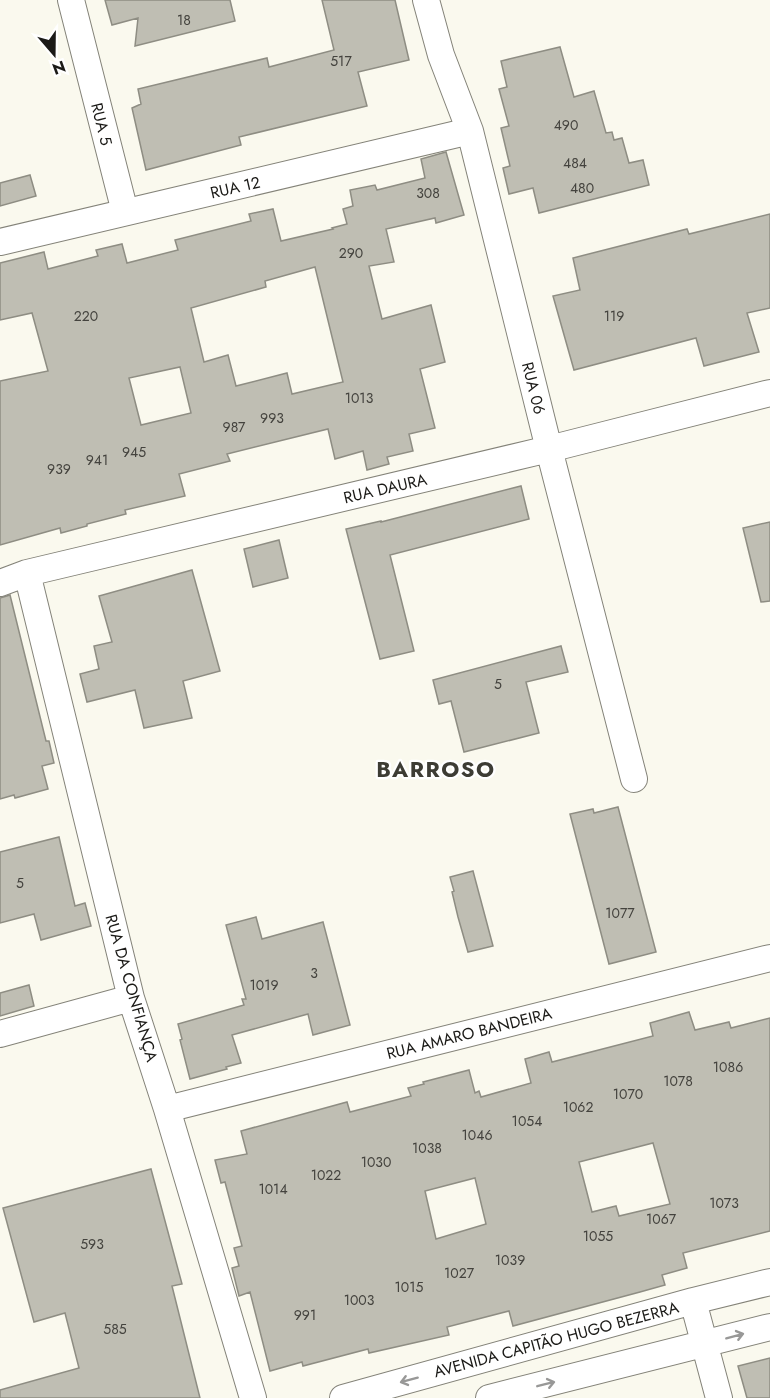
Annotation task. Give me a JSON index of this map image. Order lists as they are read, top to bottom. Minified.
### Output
{"streets":{"street":["RUA 5","RUA 12","RUA 06","RUA DAURA","RUA DA CONFIANÇA","RUA AMARO BANDEIRA","AVENIDA CAPITÃO HUGO BEZERRA"]},"crossings":[["RUA 5","RUA 12"],["RUA 12","RUA 06"],["RUA 06","RUA DAURA"],["RUA DAURA","RUA DA CONFIANÇA"],["RUA DA CONFIANÇA","RUA AMARO BANDEIRA"]],"districts":["BARROSO"],"house_numbers":["18","517","490","484","480","308","290","220","119","1013","993","987","945","941","939","5","5","1077","3","1019","1086","1078","1070","1062","1054","1046","1038","1030","1022","1014","1073","1067","1055","593","1039","1027","1015","1003","991","585"],"north":"bottom"}
